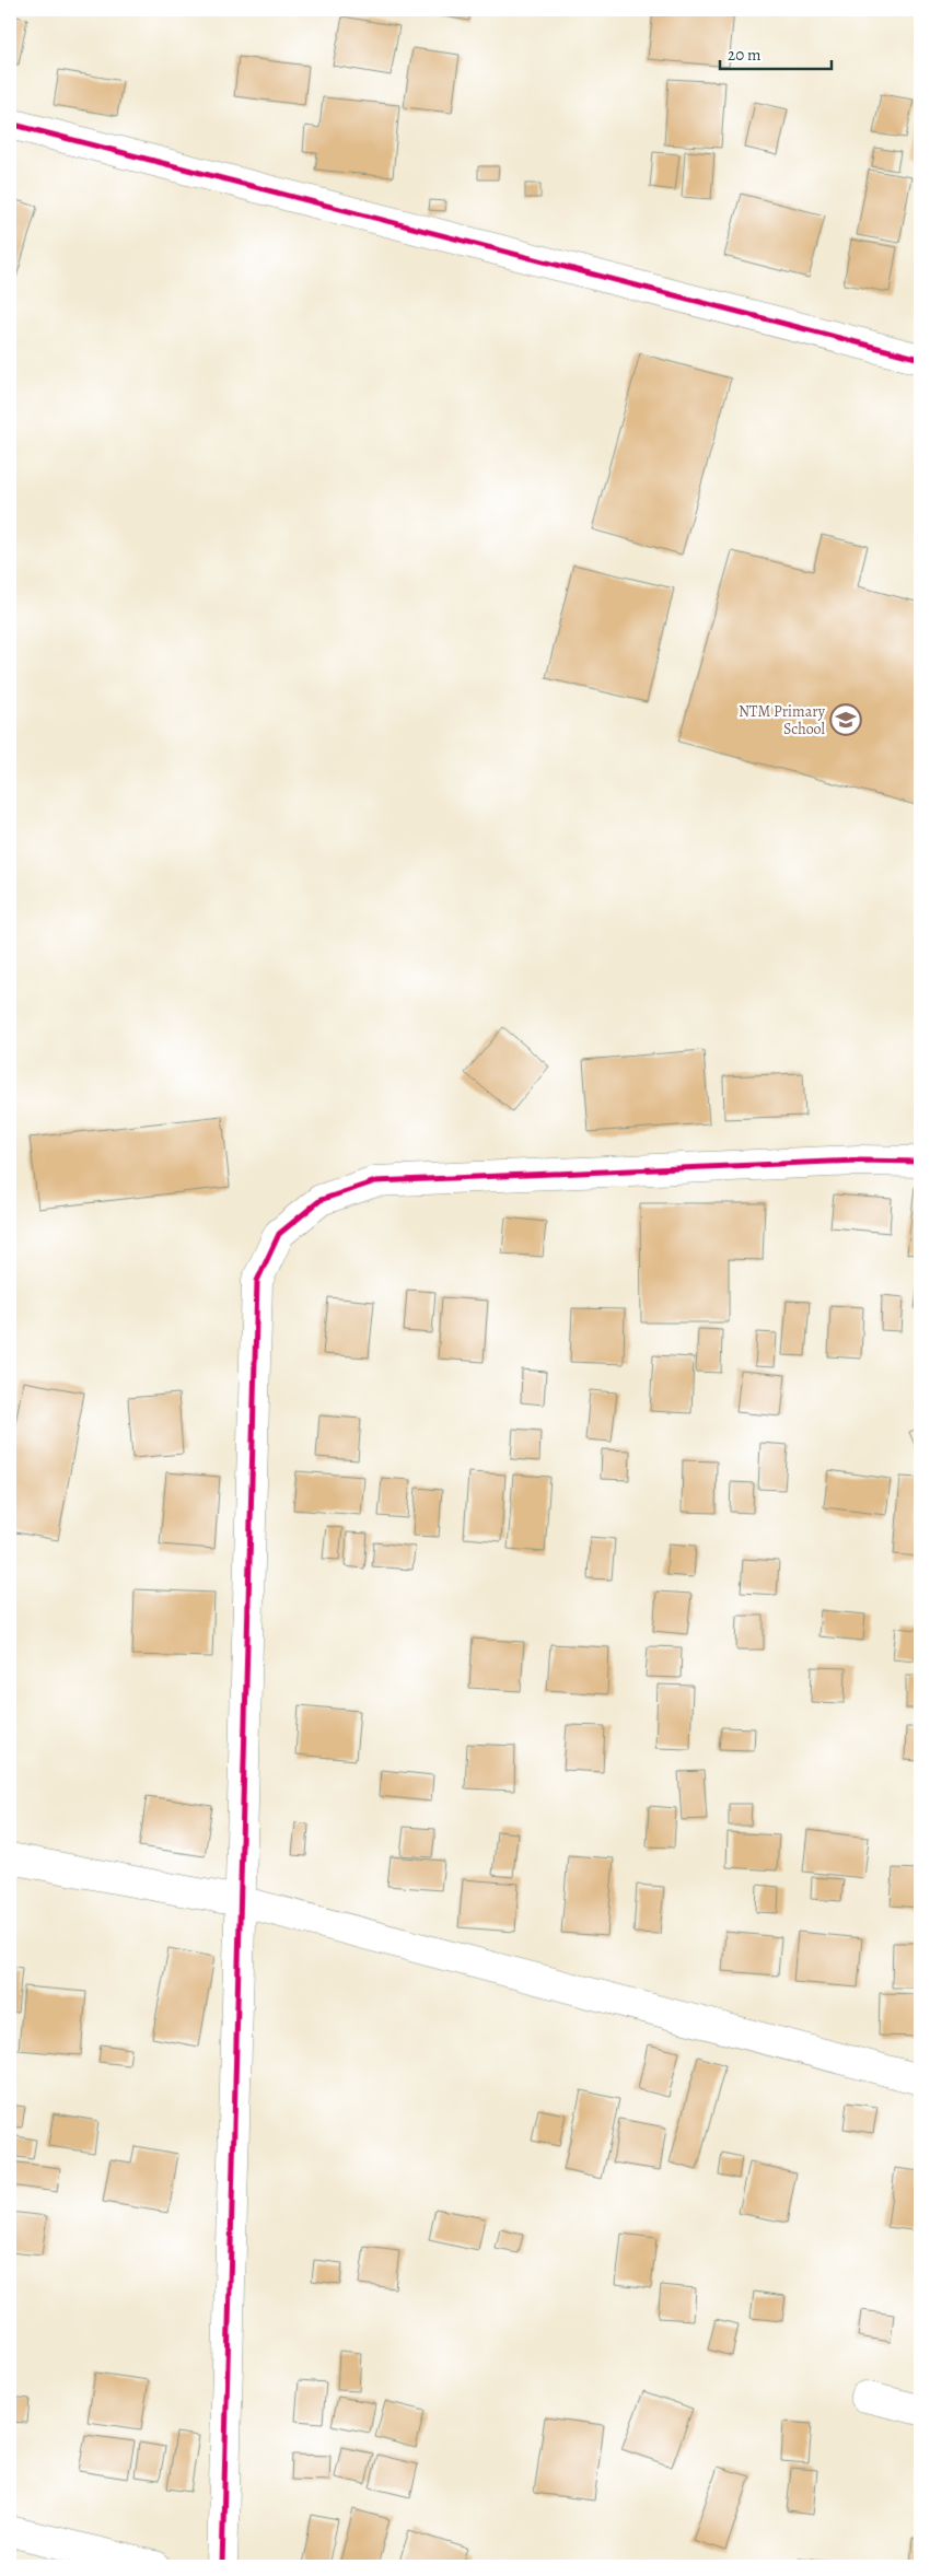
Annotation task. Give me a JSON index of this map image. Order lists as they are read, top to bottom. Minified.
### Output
{"places":{"school or university":["NTM Primary School"]},"scale_bar":"20 m"}
